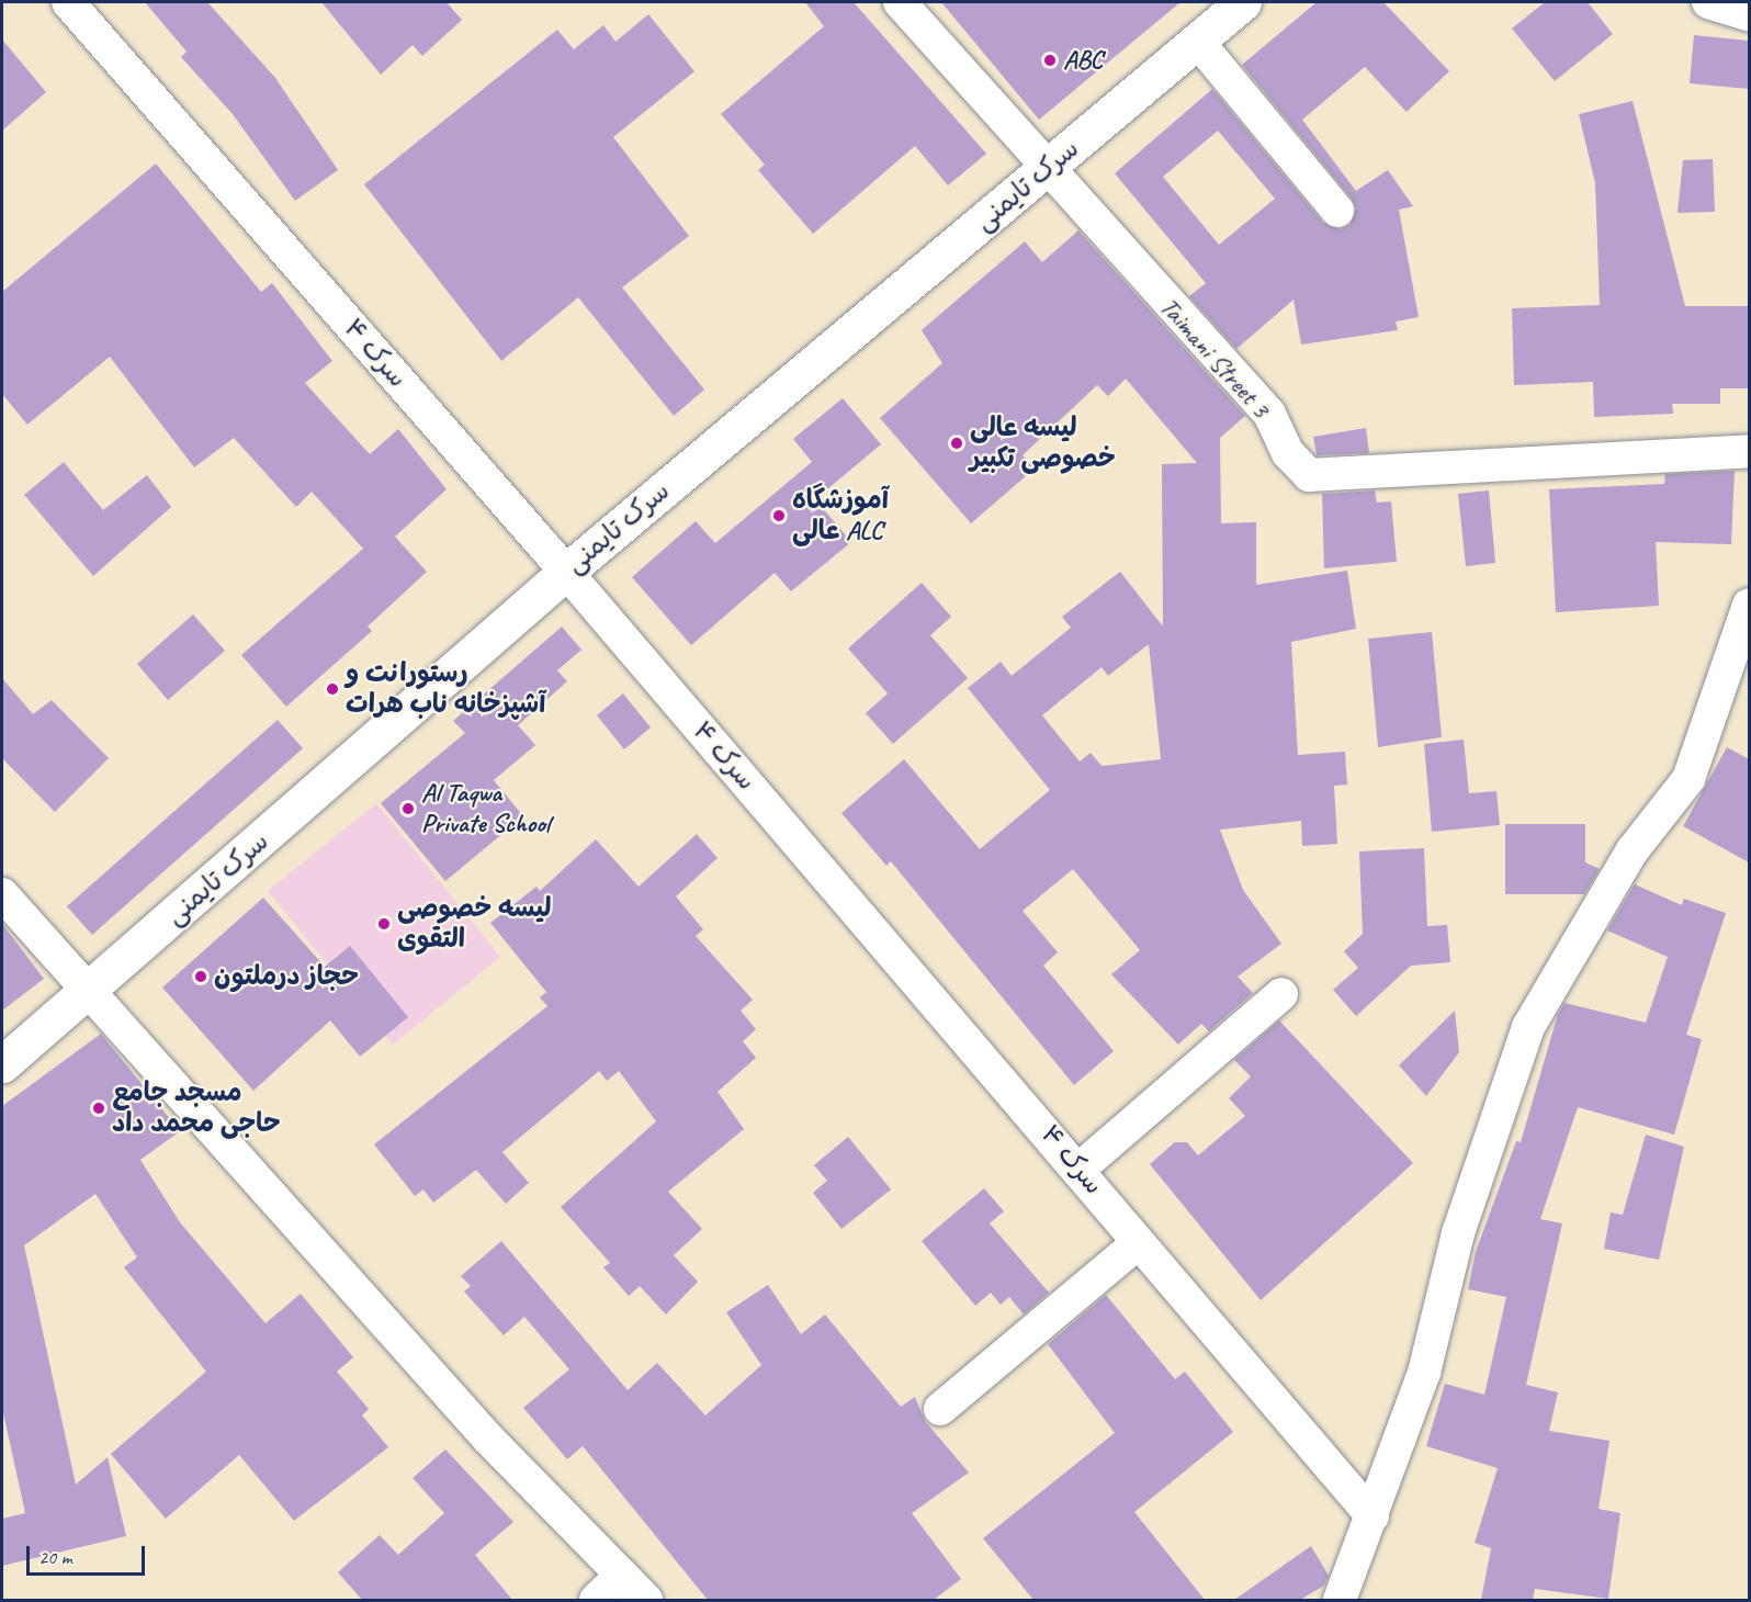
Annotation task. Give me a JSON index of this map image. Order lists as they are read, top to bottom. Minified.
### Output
{"streets":{"main road":["سرک تایمنی"],"street":["سرک ۴","Taimani Street 3"]},"crossings":[["سرک تایمنی","سرک ۴"],["سرک تایمنی","Taimani Street 3"]],"places":["ABC","لیسه عالی خصوصی تکبیر","آموزشگاه عالی ALC","رستورانت و آشپزخانه ناب هرات","Al Taqwa Private School","لیسه خصوصی التقوی","حجاز درملتون","مسجد جامع حاجی محمد داد"],"scale_bar":"20 m"}
